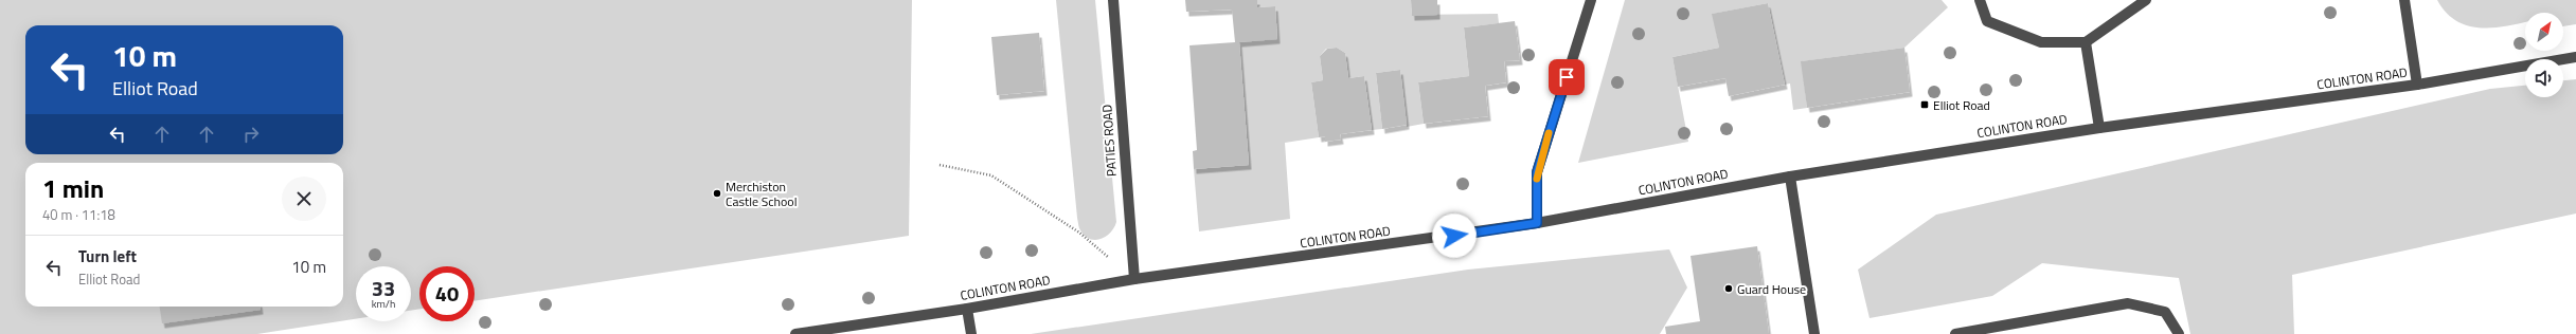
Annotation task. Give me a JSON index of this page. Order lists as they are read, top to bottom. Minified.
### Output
{"streets":{"street":["COLINTON ROAD","PATIES ROAD"]},"crossings":[["COLINTON ROAD","PATIES ROAD"]],"places":{"transit":["Elliot Road"],"other":["Merchiston Castle School","Guard House"]},"north":"top right","page":{"turn":["10 m","Elliot Road"],"heading":["1 min","40 m · 11:18"],"list":[{"name":"Turn left","note":"Elliot Road","value":"10 m"}],"speed":"33 km/h","limit":"40"}}
